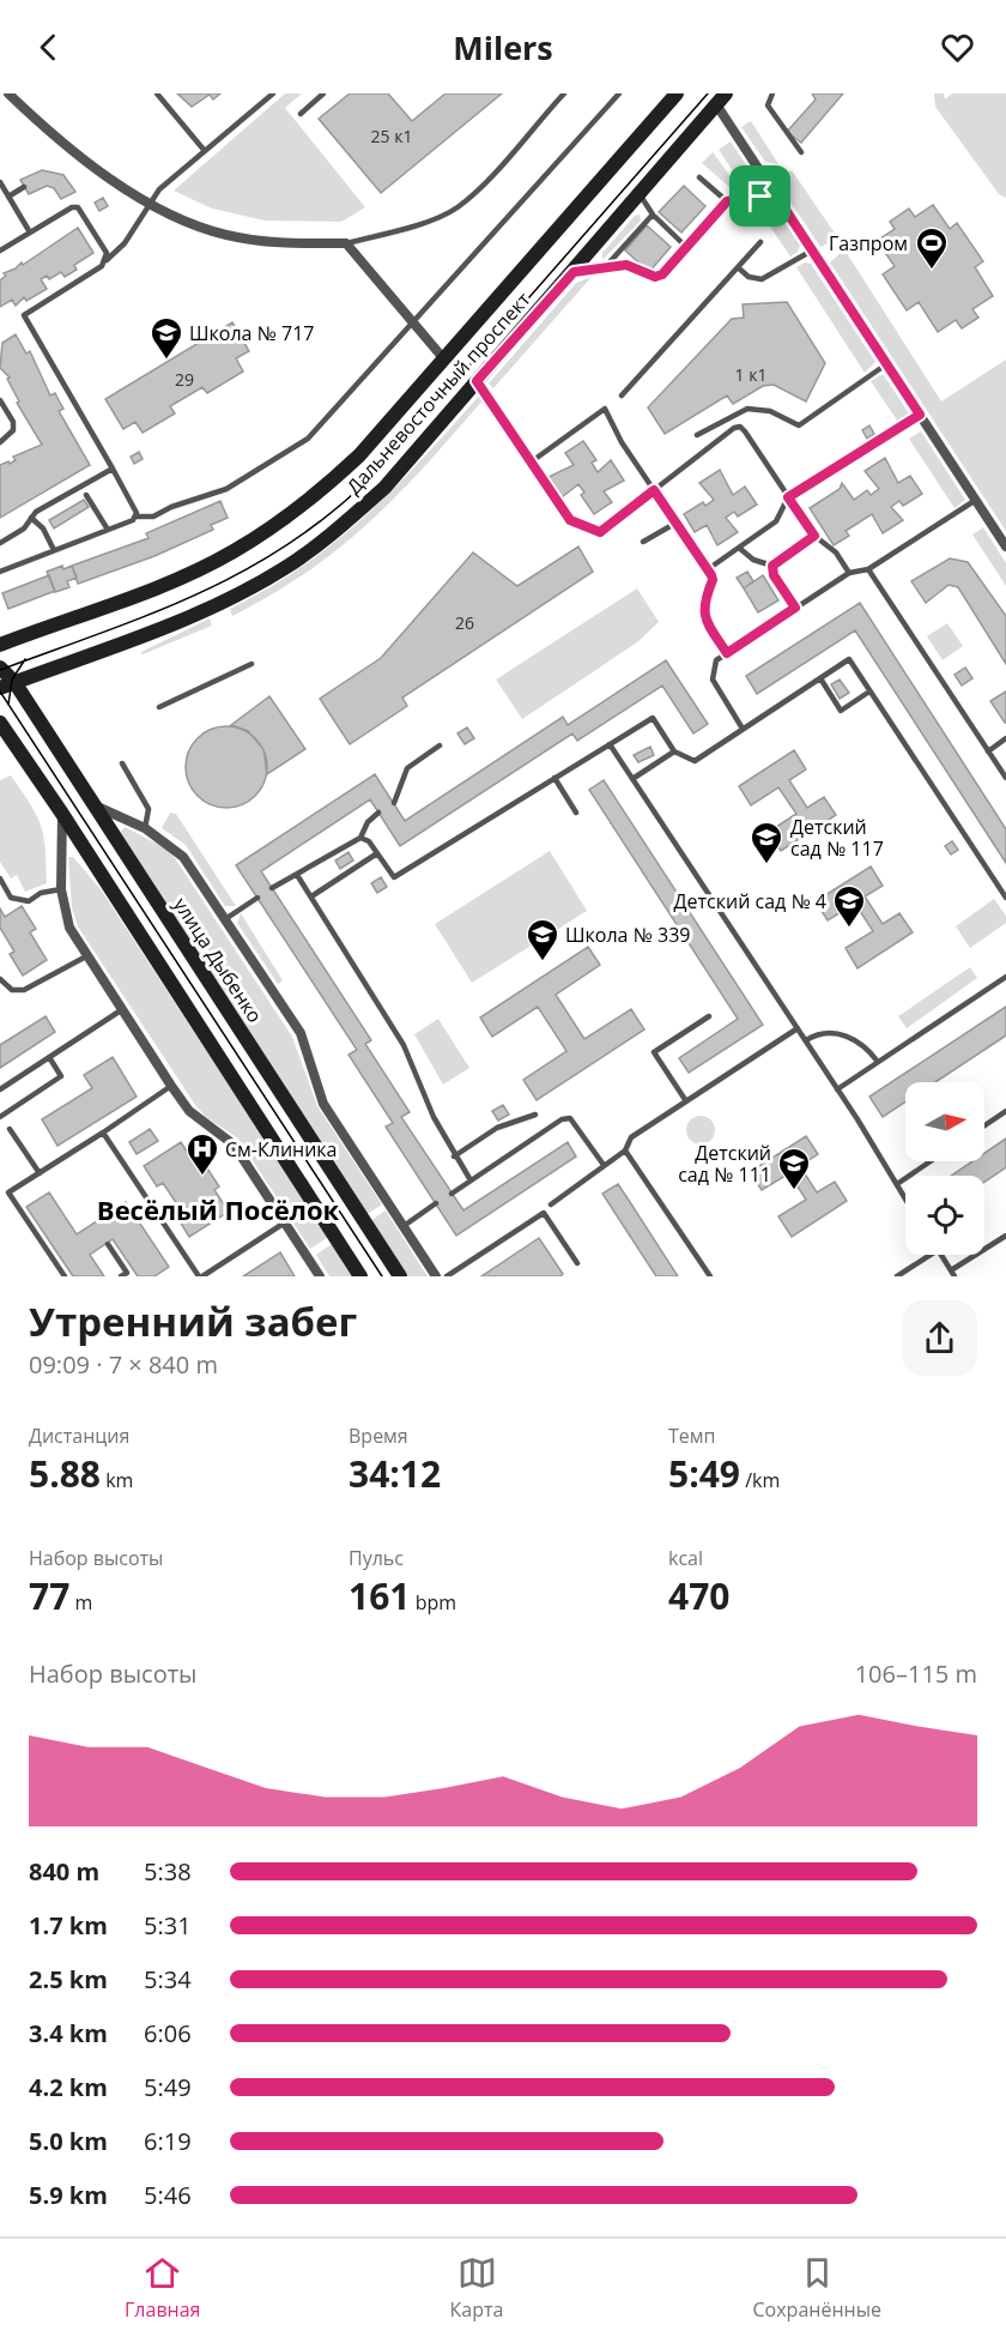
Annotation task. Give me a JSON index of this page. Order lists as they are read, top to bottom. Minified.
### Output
{"streets":{"main road":["Дальневосточный проспект","улица Дыбенко"]},"crossings":[["Дальневосточный проспект","улица Дыбенко"]],"districts":["Весёлый Посёлок"],"places":{"sports":["Газпром"],"school or university":["Школа № 717","Детский сад № 117","Детский сад № 4","Школа № 339","Детский сад № 111"],"hospital":["См-Клиника"]},"house_numbers":["25 к1","1 к1","29","26"],"north":"right","page":{"header":"Milers","heading":["Утренний забег","09:09 · 7 × 840 m"],"stats":[["Дистанция","5.88 km"],["Время","34:12"],["Темп","5:49 /km"],["Набор высоты","77 m"],["Пульс","161 bpm"],["kcal","470"]],"chart":["Набор высоты","106–115 m"],"list":[{"name":"840 m","note":"5:38"},{"name":"1.7 km","note":"5:31"},{"name":"2.5 km","note":"5:34"},{"name":"3.4 km","note":"6:06"},{"name":"4.2 km","note":"5:49"},{"name":"5.0 km","note":"6:19"},{"name":"5.9 km","note":"5:46"}],"tabs":["Главная","Карта","Сохранённые"]}}
